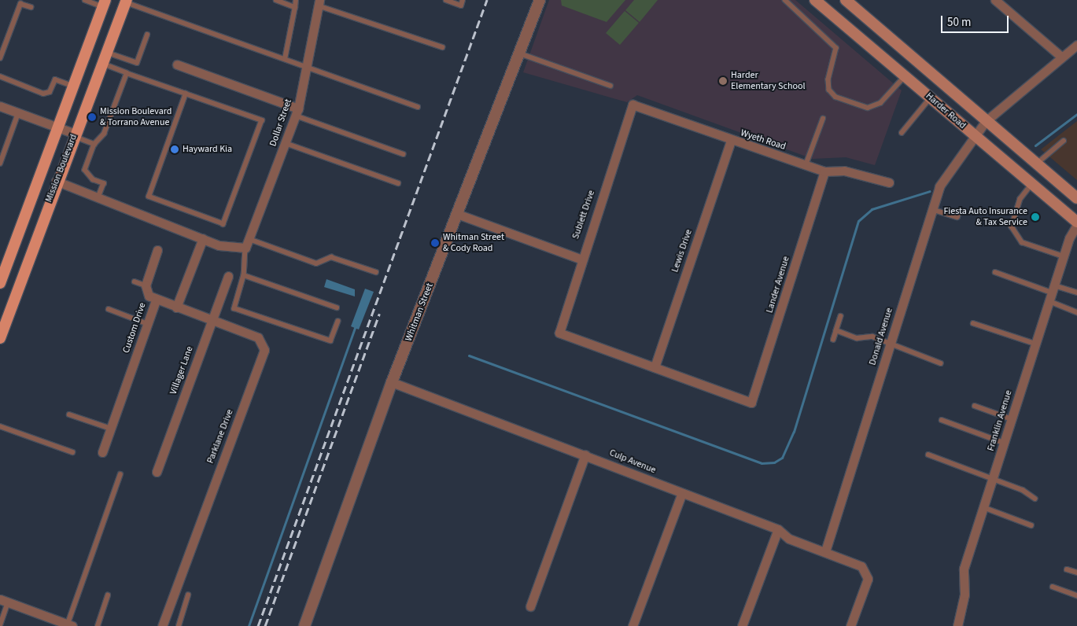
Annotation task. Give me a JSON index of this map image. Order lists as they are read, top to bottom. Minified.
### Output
{"streets":{"main road":["Harder Road","Mission Boulevard"],"street":["Dollar Street","Wyeth Road","Sublett Drive","Lewis Drive","Lander Avenue","Whitman Street","Custom Drive","Donald Avenue","Villager Lane","Franklin Avenue","Parklane Drive","Culp Avenue"]},"crossings":[["Harder Road","Donald Avenue"],["Harder Road","Franklin Avenue"],["Wyeth Road","Sublett Drive"],["Wyeth Road","Lewis Drive"],["Wyeth Road","Lander Avenue"],["Sublett Drive","Lewis Drive"],["Sublett Drive","Lander Avenue"],["Lewis Drive","Lander Avenue"],["Whitman Street","Culp Avenue"],["Custom Drive","Parklane Drive"],["Donald Avenue","Culp Avenue"],["Villager Lane","Parklane Drive"]],"places":["Harder Elementary School","Mission Boulevard & Torrano Avenue","Hayward Kia","Fiesta Auto Insurance & Tax Service","Whitman Street & Cody Road"],"scale_bar":"50 m"}
